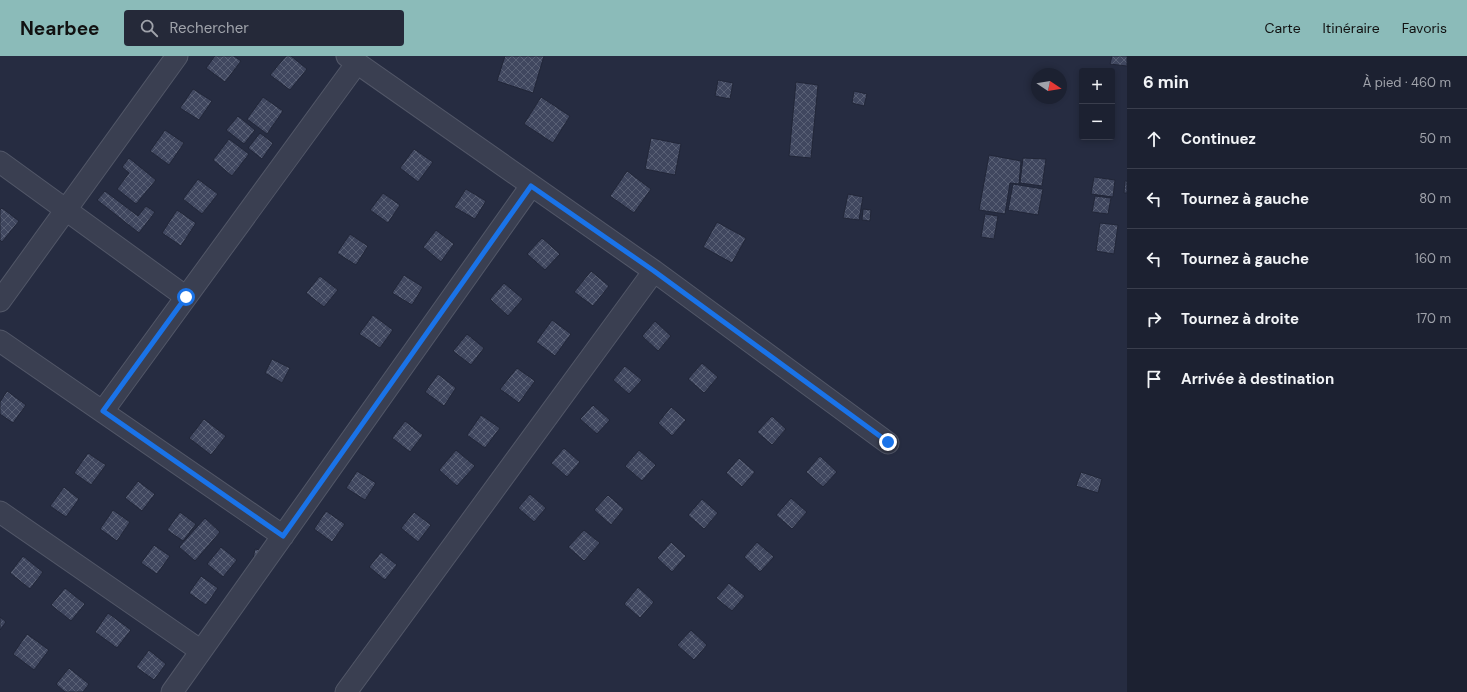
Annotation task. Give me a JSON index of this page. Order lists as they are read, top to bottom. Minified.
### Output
{"north":"right","page":{"header":"Nearbee","search":"Rechercher","nav":["Carte","Itinéraire","Favoris"],"heading":["6 min","À pied · 460 m"],"map_buttons":["+","−"],"list":[["Continuez","50 m"],["Tournez à gauche","80 m"],["Tournez à gauche","160 m"],["Tournez à droite","170 m"],"Arrivée à destination"]}}
